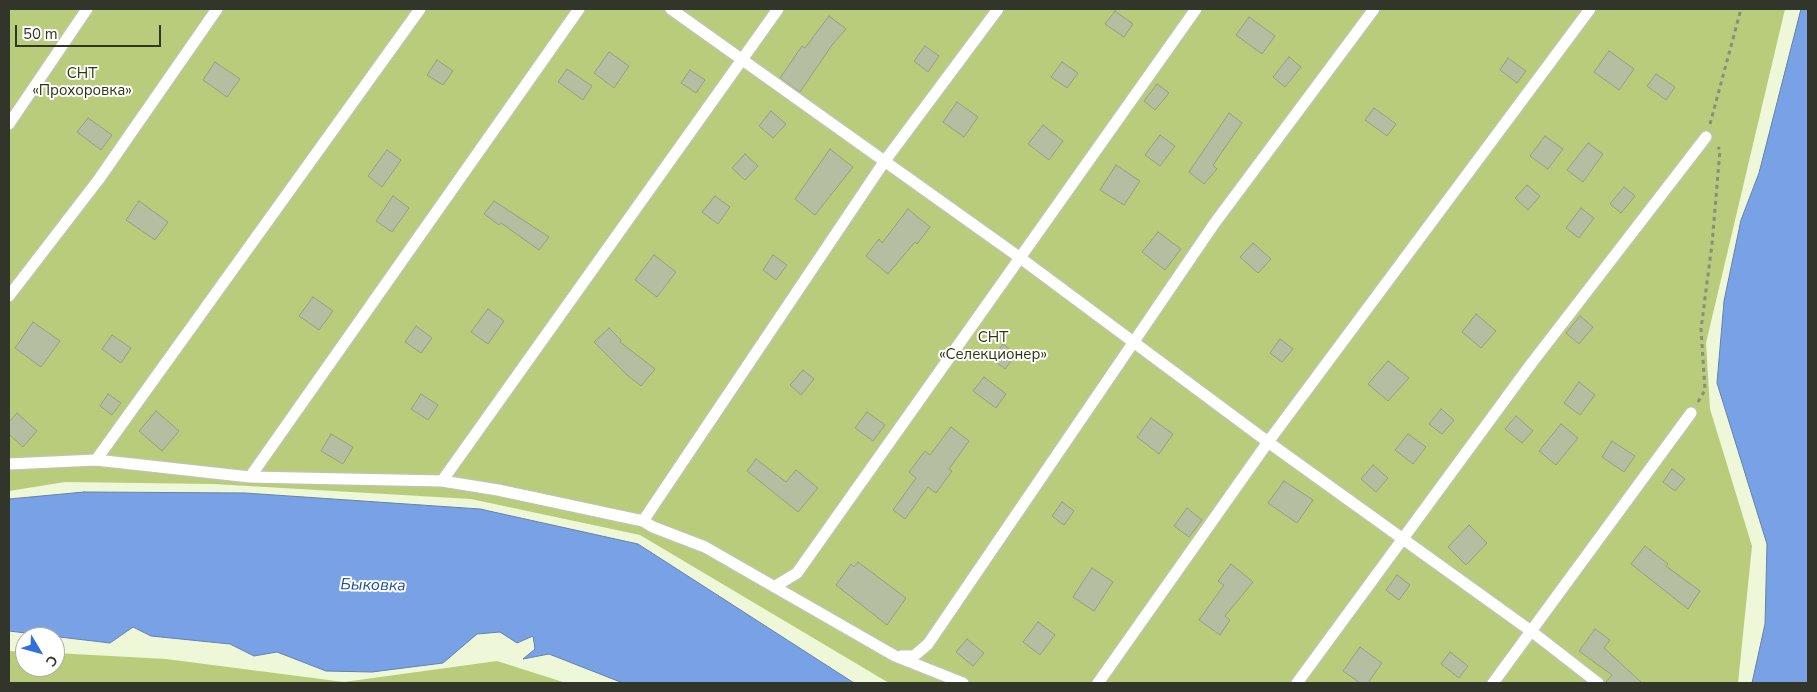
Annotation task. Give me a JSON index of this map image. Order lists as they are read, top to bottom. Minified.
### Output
{"water":["Быковка"],"parks":["СНТ «Прохоровка»","СНТ «Селекционер»"],"scale_bar":"50 m","north":"bottom right"}
